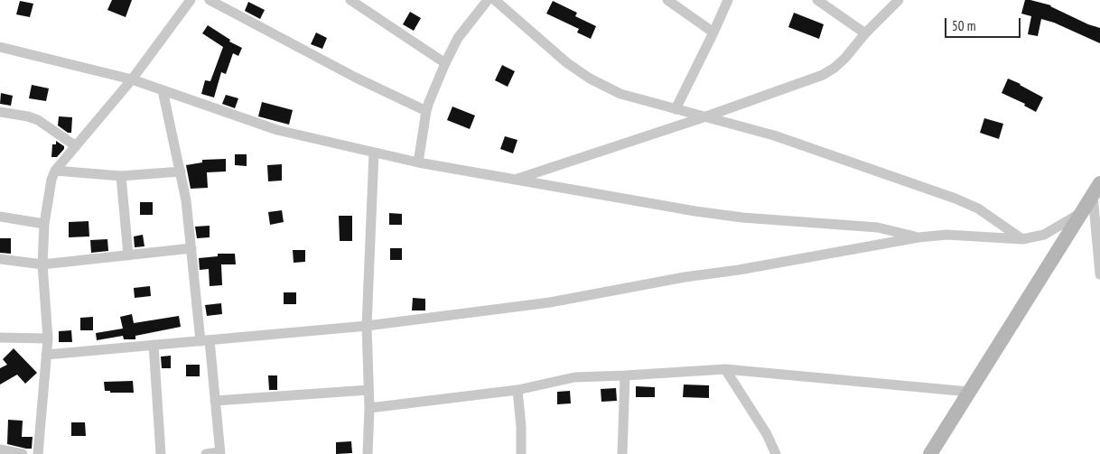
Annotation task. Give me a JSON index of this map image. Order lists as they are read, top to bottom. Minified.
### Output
{"scale_bar":"50 m"}
